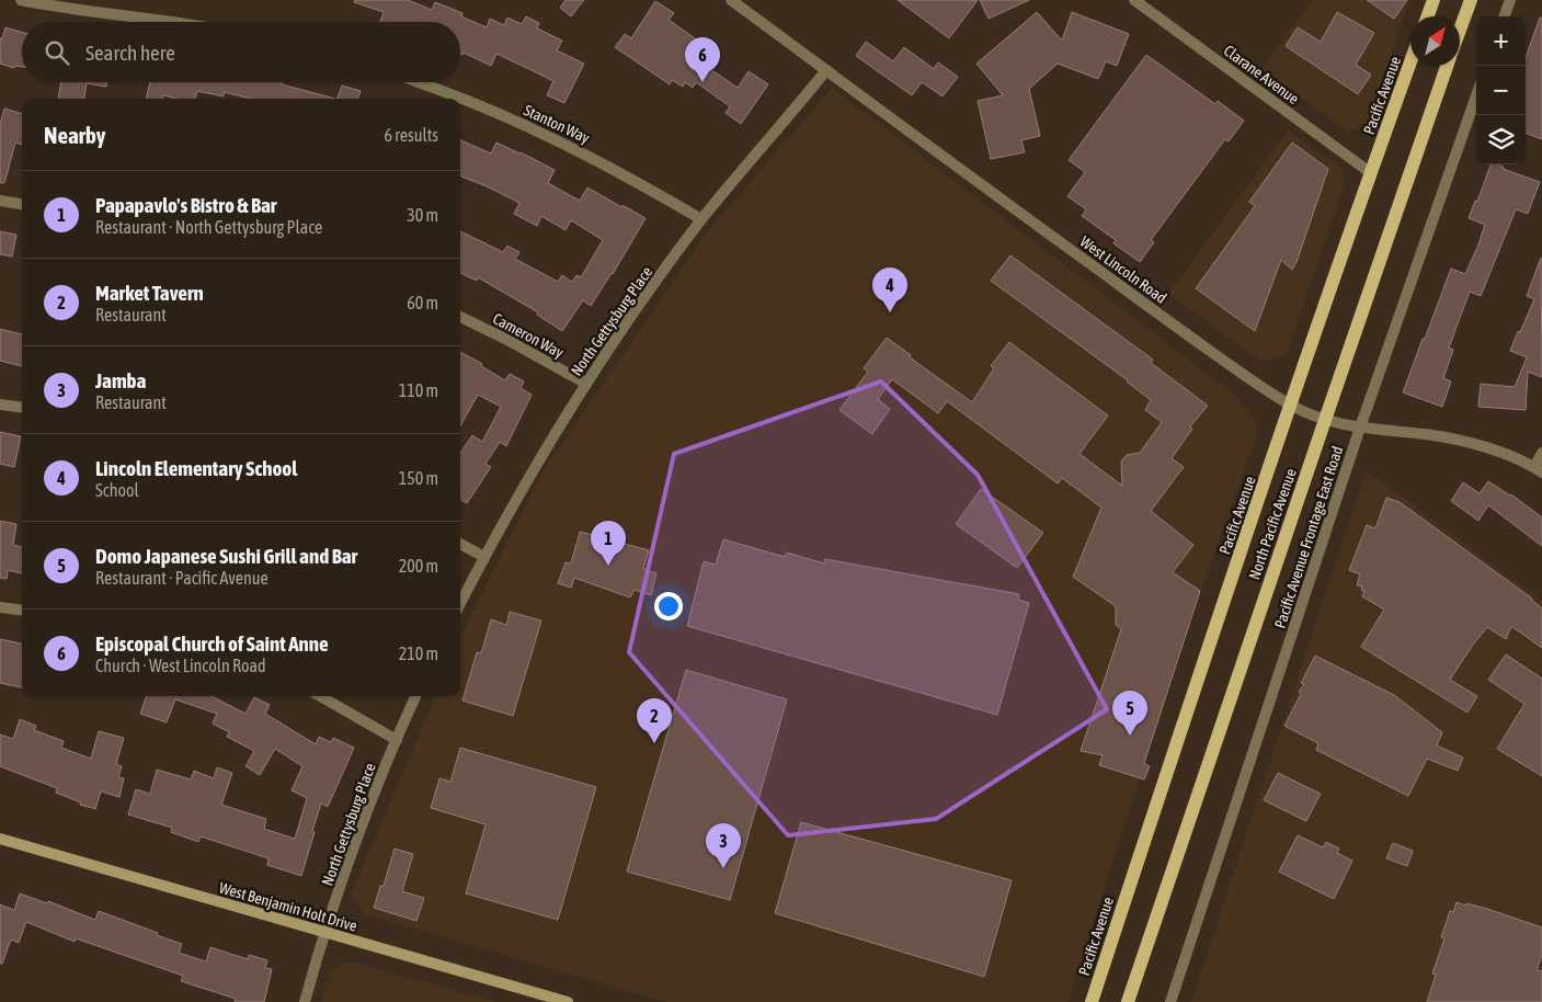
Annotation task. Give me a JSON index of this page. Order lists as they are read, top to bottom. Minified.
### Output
{"streets":{"main road":["Pacific Avenue","North Pacific Avenue","West Benjamin Holt Drive"],"street":["Clarane Avenue","Stanton Way","West Lincoln Road","North Gettysburg Place","Cameron Way","Pacific Avenue Frontage East Road"]},"crossings":[["Clarane Avenue","Pacific Avenue"],["Pacific Avenue","West Lincoln Road"],["Stanton Way","North Gettysburg Place"],["West Lincoln Road","North Gettysburg Place"],["West Lincoln Road","North Pacific Avenue"],["West Lincoln Road","Pacific Avenue Frontage East Road"],["North Gettysburg Place","Cameron Way"],["North Gettysburg Place","West Benjamin Holt Drive"]],"north":"top right","page":{"map_buttons":["+","−"],"search":"Search here","pins":["6","4","1","5","2","3"],"heading":["Nearby","6 results"],"list":[{"mark":"1","name":"Papapavlo's Bistro & Bar","note":"Restaurant · North Gettysburg Place","value":"30 m"},{"mark":"2","name":"Market Tavern","note":"Restaurant","value":"60 m"},{"mark":"3","name":"Jamba","note":"Restaurant","value":"110 m"},{"mark":"4","name":"Lincoln Elementary School","note":"School","value":"150 m"},{"mark":"5","name":"Domo Japanese Sushi Grill and Bar","note":"Restaurant · Pacific Avenue","value":"200 m"},{"mark":"6","name":"Episcopal Church of Saint Anne","note":"Church · West Lincoln Road","value":"210 m"}]}}
